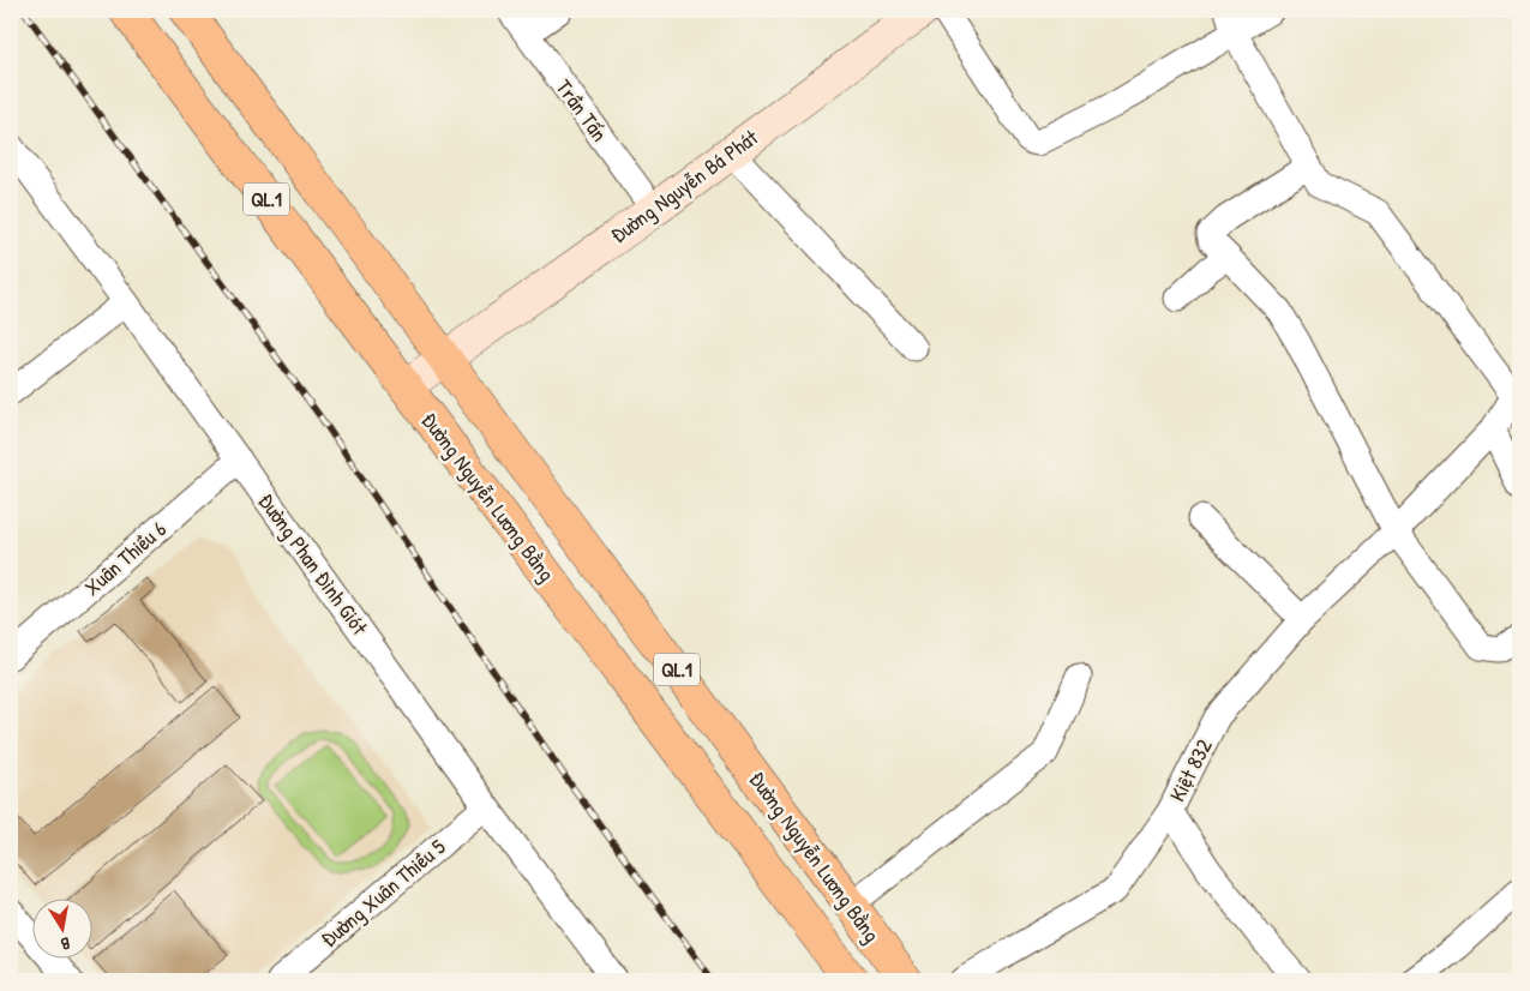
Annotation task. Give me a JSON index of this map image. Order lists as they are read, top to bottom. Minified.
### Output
{"streets":{"highway":["QL.1","Đường Nguyễn Lương Bằng"],"street":["Trần Tấn","Đường Nguyễn Bá Phát","Xuân Thiều 6","Đường Phan Đình Giót","Kiệt 832","Đường Xuân Thiều 5"]},"crossings":[["Trần Tấn","Đường Nguyễn Bá Phát"],["Đường Nguyễn Bá Phát","Đường Nguyễn Lương Bằng"],["Xuân Thiều 6","Đường Phan Đình Giót"],["Đường Phan Đình Giót","Đường Xuân Thiều 5"]],"north":"bottom"}
